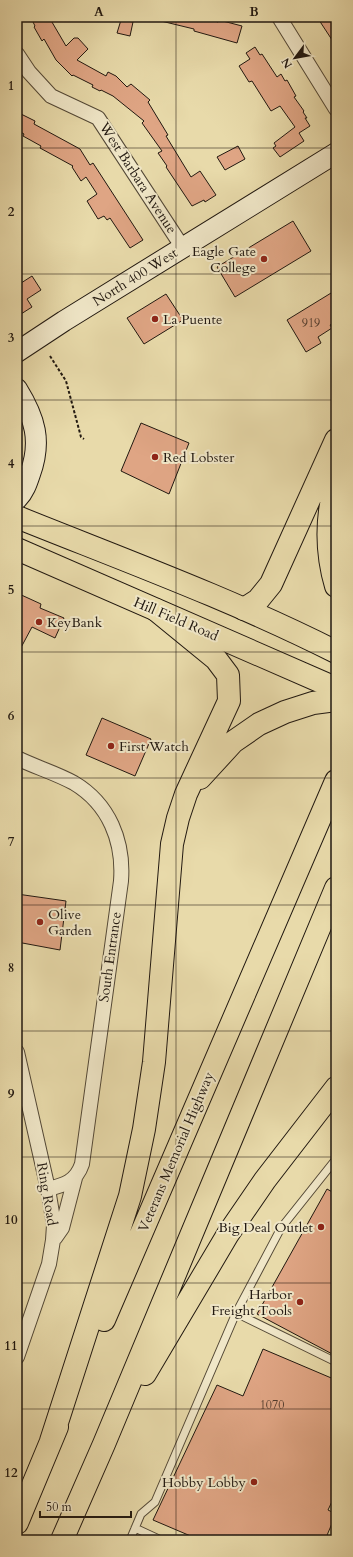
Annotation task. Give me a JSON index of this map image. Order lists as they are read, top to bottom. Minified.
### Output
{"streets":{"main road":["Hill Field Road","Veterans Memorial Highway"],"street":["West Barbara Avenue","North 400 West","South Entrance","Ring Road"]},"crossings":[["West Barbara Avenue","North 400 West"],["South Entrance","Ring Road"]],"places":["Eagle Gate College","La Puente","Red Lobster","KeyBank","First Watch","Olive Garden","Big Deal Outlet","Harbor Freight Tools","Hobby Lobby"],"house_numbers":["919","1070"],"scale_bar":"50 m","north":"bottom left","grid":{"columns":["A","B"],"rows":["1","2","3","4","5","6","7","8","9","10","11","12"]}}
